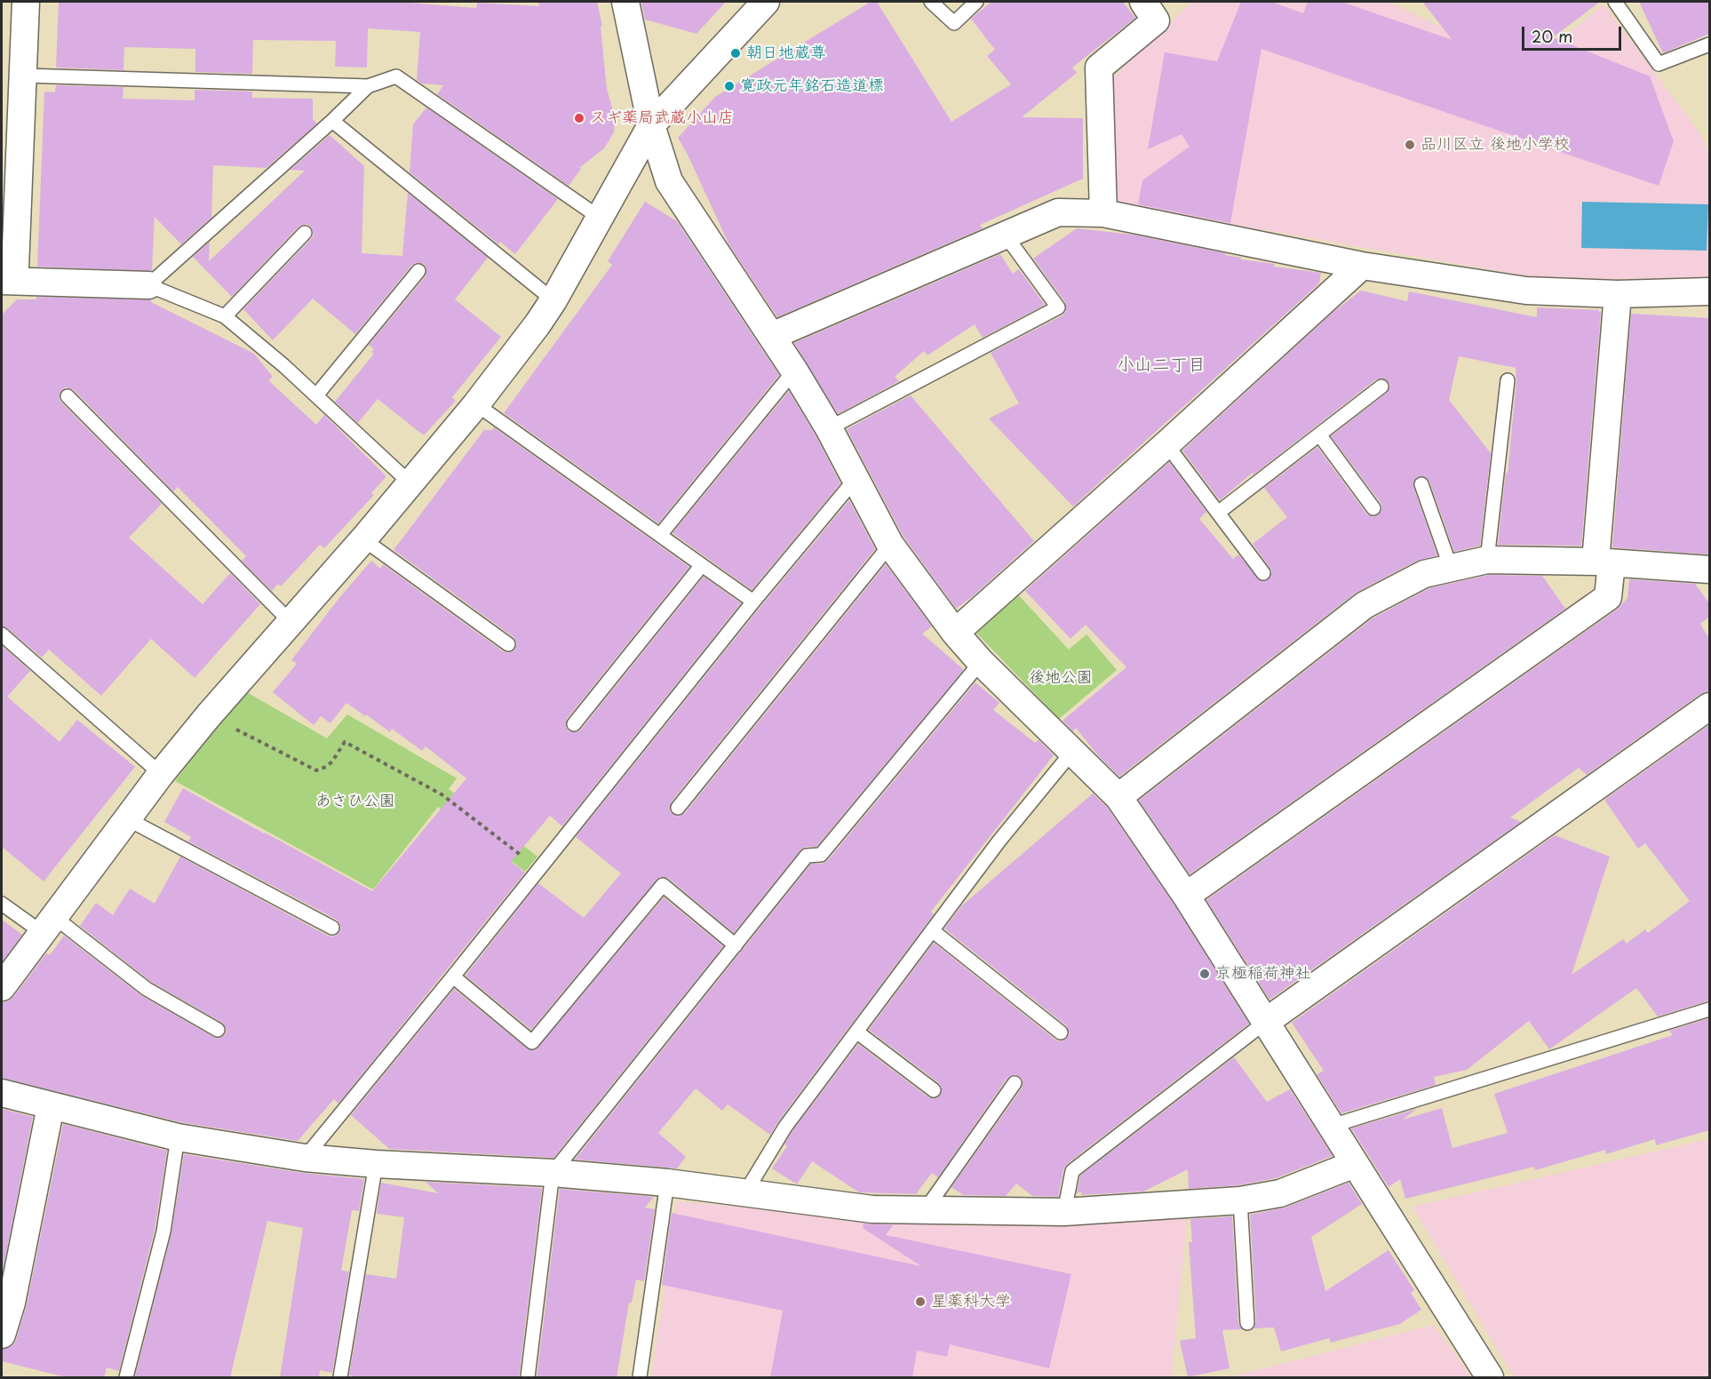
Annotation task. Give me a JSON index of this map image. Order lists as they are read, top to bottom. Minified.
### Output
{"districts":["小山二丁目"],"parks":["後地公園","あさひ公園"],"places":["朝日地蔵尊","寛政元年銘石造道標","スギ薬局武蔵小山店","品川区立 後地小学校","京極稲荷神社","星薬科大学"],"scale_bar":"20 m"}
